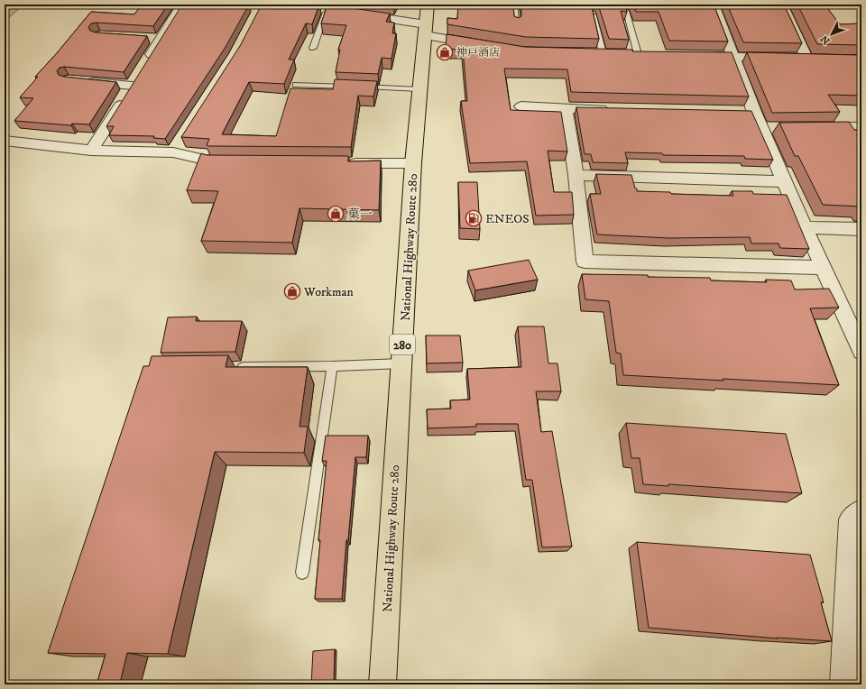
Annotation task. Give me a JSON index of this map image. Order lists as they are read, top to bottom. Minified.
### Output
{"streets":{"highway":["National Highway Route 280","280"]},"places":{"shop":["神戸酒店","菓一","Workman"],"fuel station":["ENEOS"]},"north":"bottom left"}
